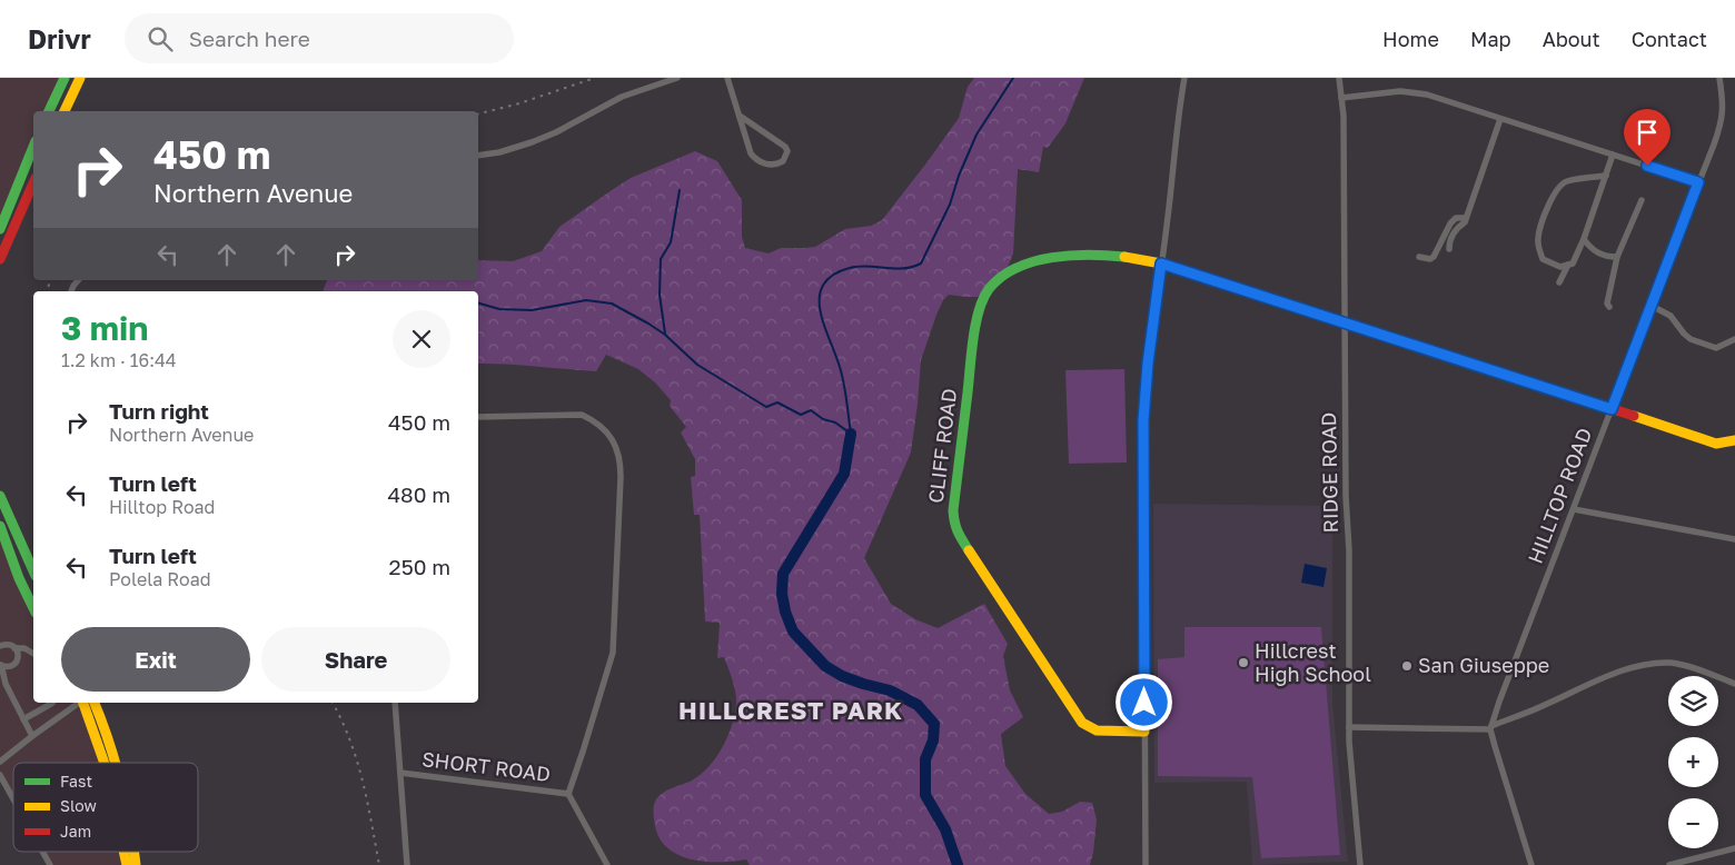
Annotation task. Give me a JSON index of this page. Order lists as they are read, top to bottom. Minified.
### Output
{"streets":{"street":["CLIFF ROAD","RIDGE ROAD","HILLTOP ROAD","SHORT ROAD"]},"crossings":[["CLIFF ROAD","RIDGE ROAD"],["CLIFF ROAD","HILLTOP ROAD"]],"districts":["HILLCREST PARK"],"places":["Hillcrest High School","San Giuseppe"],"legend":["Fast","Slow","Jam"],"page":{"header":"Drivr","search":"Search here","nav":["Home","Map","About","Contact"],"turn":["450 m","Northern Avenue"],"heading":["3 min","1.2 km · 16:44"],"list":[{"name":"Turn right","note":"Northern Avenue","value":"450 m"},{"name":"Turn left","note":"Hilltop Road","value":"480 m"},{"name":"Turn left","note":"Polela Road","value":"250 m"}],"buttons":["Exit","Share"],"map_buttons":["+","−"]}}
